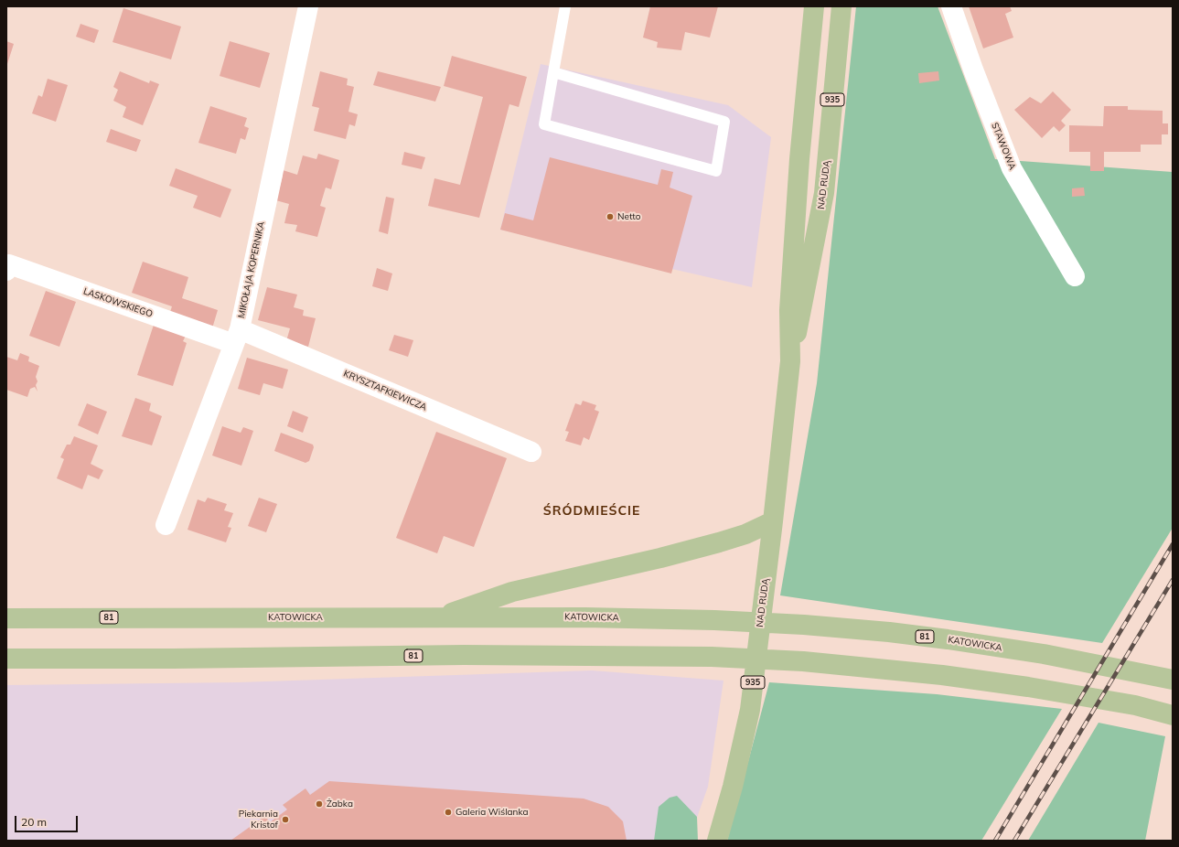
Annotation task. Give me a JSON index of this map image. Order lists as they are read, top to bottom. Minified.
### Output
{"streets":{"main road":["935","NAD RUDĄ","81","KATOWICKA"],"street":["STAWOWA","MIKOŁAJA KOPERNIKA","LASKOWSKIEGO","KRYSZTAFKIEWICZA"]},"crossings":[["MIKOŁAJA KOPERNIKA","LASKOWSKIEGO"],["MIKOŁAJA KOPERNIKA","KRYSZTAFKIEWICZA"],["LASKOWSKIEGO","KRYSZTAFKIEWICZA"]],"districts":["ŚRÓDMIEŚCIE"],"places":["Netto","Żabka","Galeria Wiślanka","Piekarnia Kristof"],"scale_bar":"20 m"}
